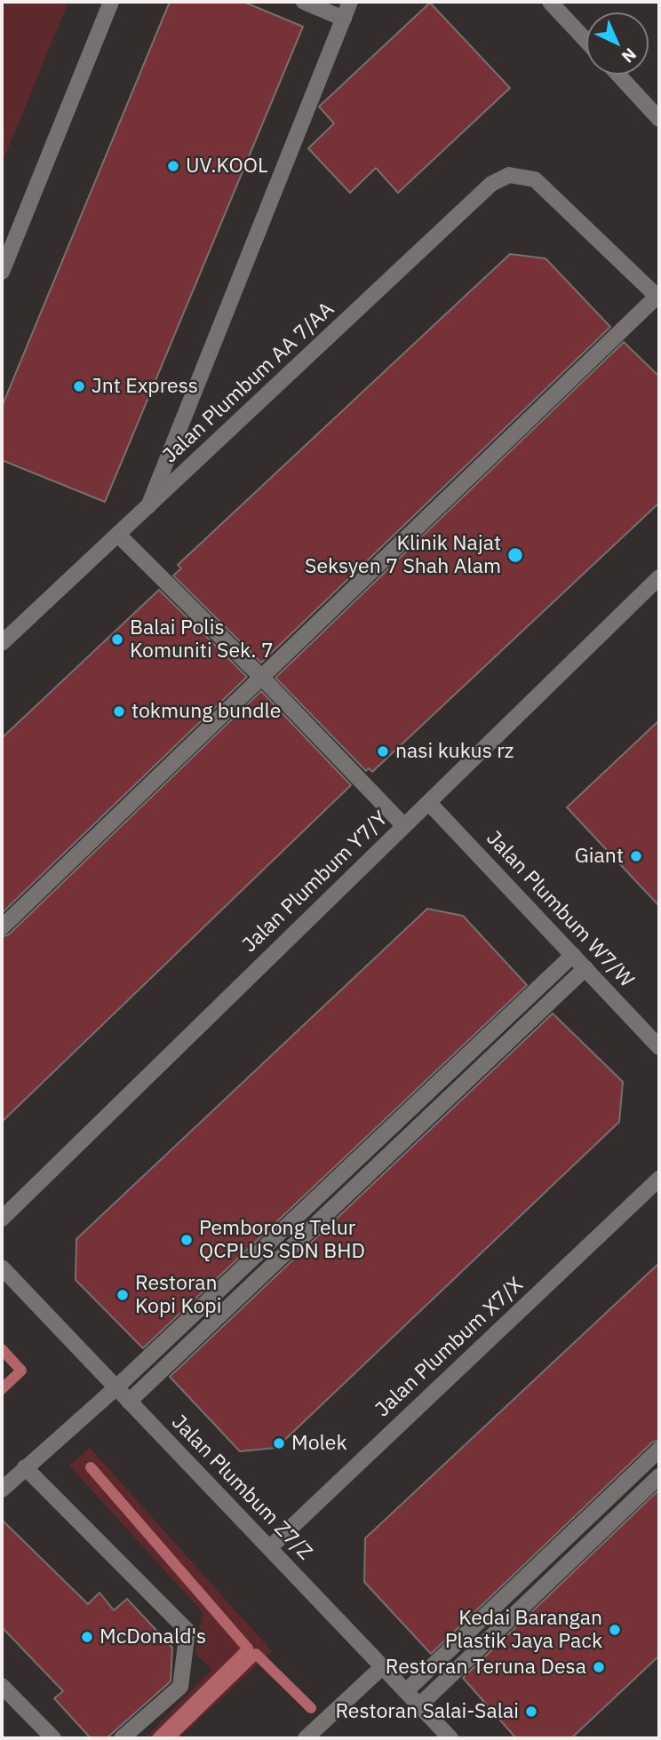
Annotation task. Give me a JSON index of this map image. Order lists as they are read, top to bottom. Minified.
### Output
{"streets":{"street":["Jalan Plumbum AA 7/AA","Jalan Plumbum Y7/Y","Jalan Plumbum W7/W","Jalan Plumbum X7/X","Jalan Plumbum Z7/Z"]},"crossings":[["Jalan Plumbum Y7/Y","Jalan Plumbum W7/W"],["Jalan Plumbum X7/X","Jalan Plumbum Z7/Z"]],"places":["UV.KOOL","Jnt Express","Klinik Najat Seksyen 7 Shah Alam","Balai Polis Komuniti Sek. 7","tokmung bundle","nasi kukus rz","Giant","Pemborong Telur QCPLUS SDN BHD","Restoran Kopi Kopi","Molek","Kedai Barangan Plastik Jaya Pack","McDonald's","Restoran Teruna Desa","Restoran Salai-Salai"],"north":"bottom right"}
